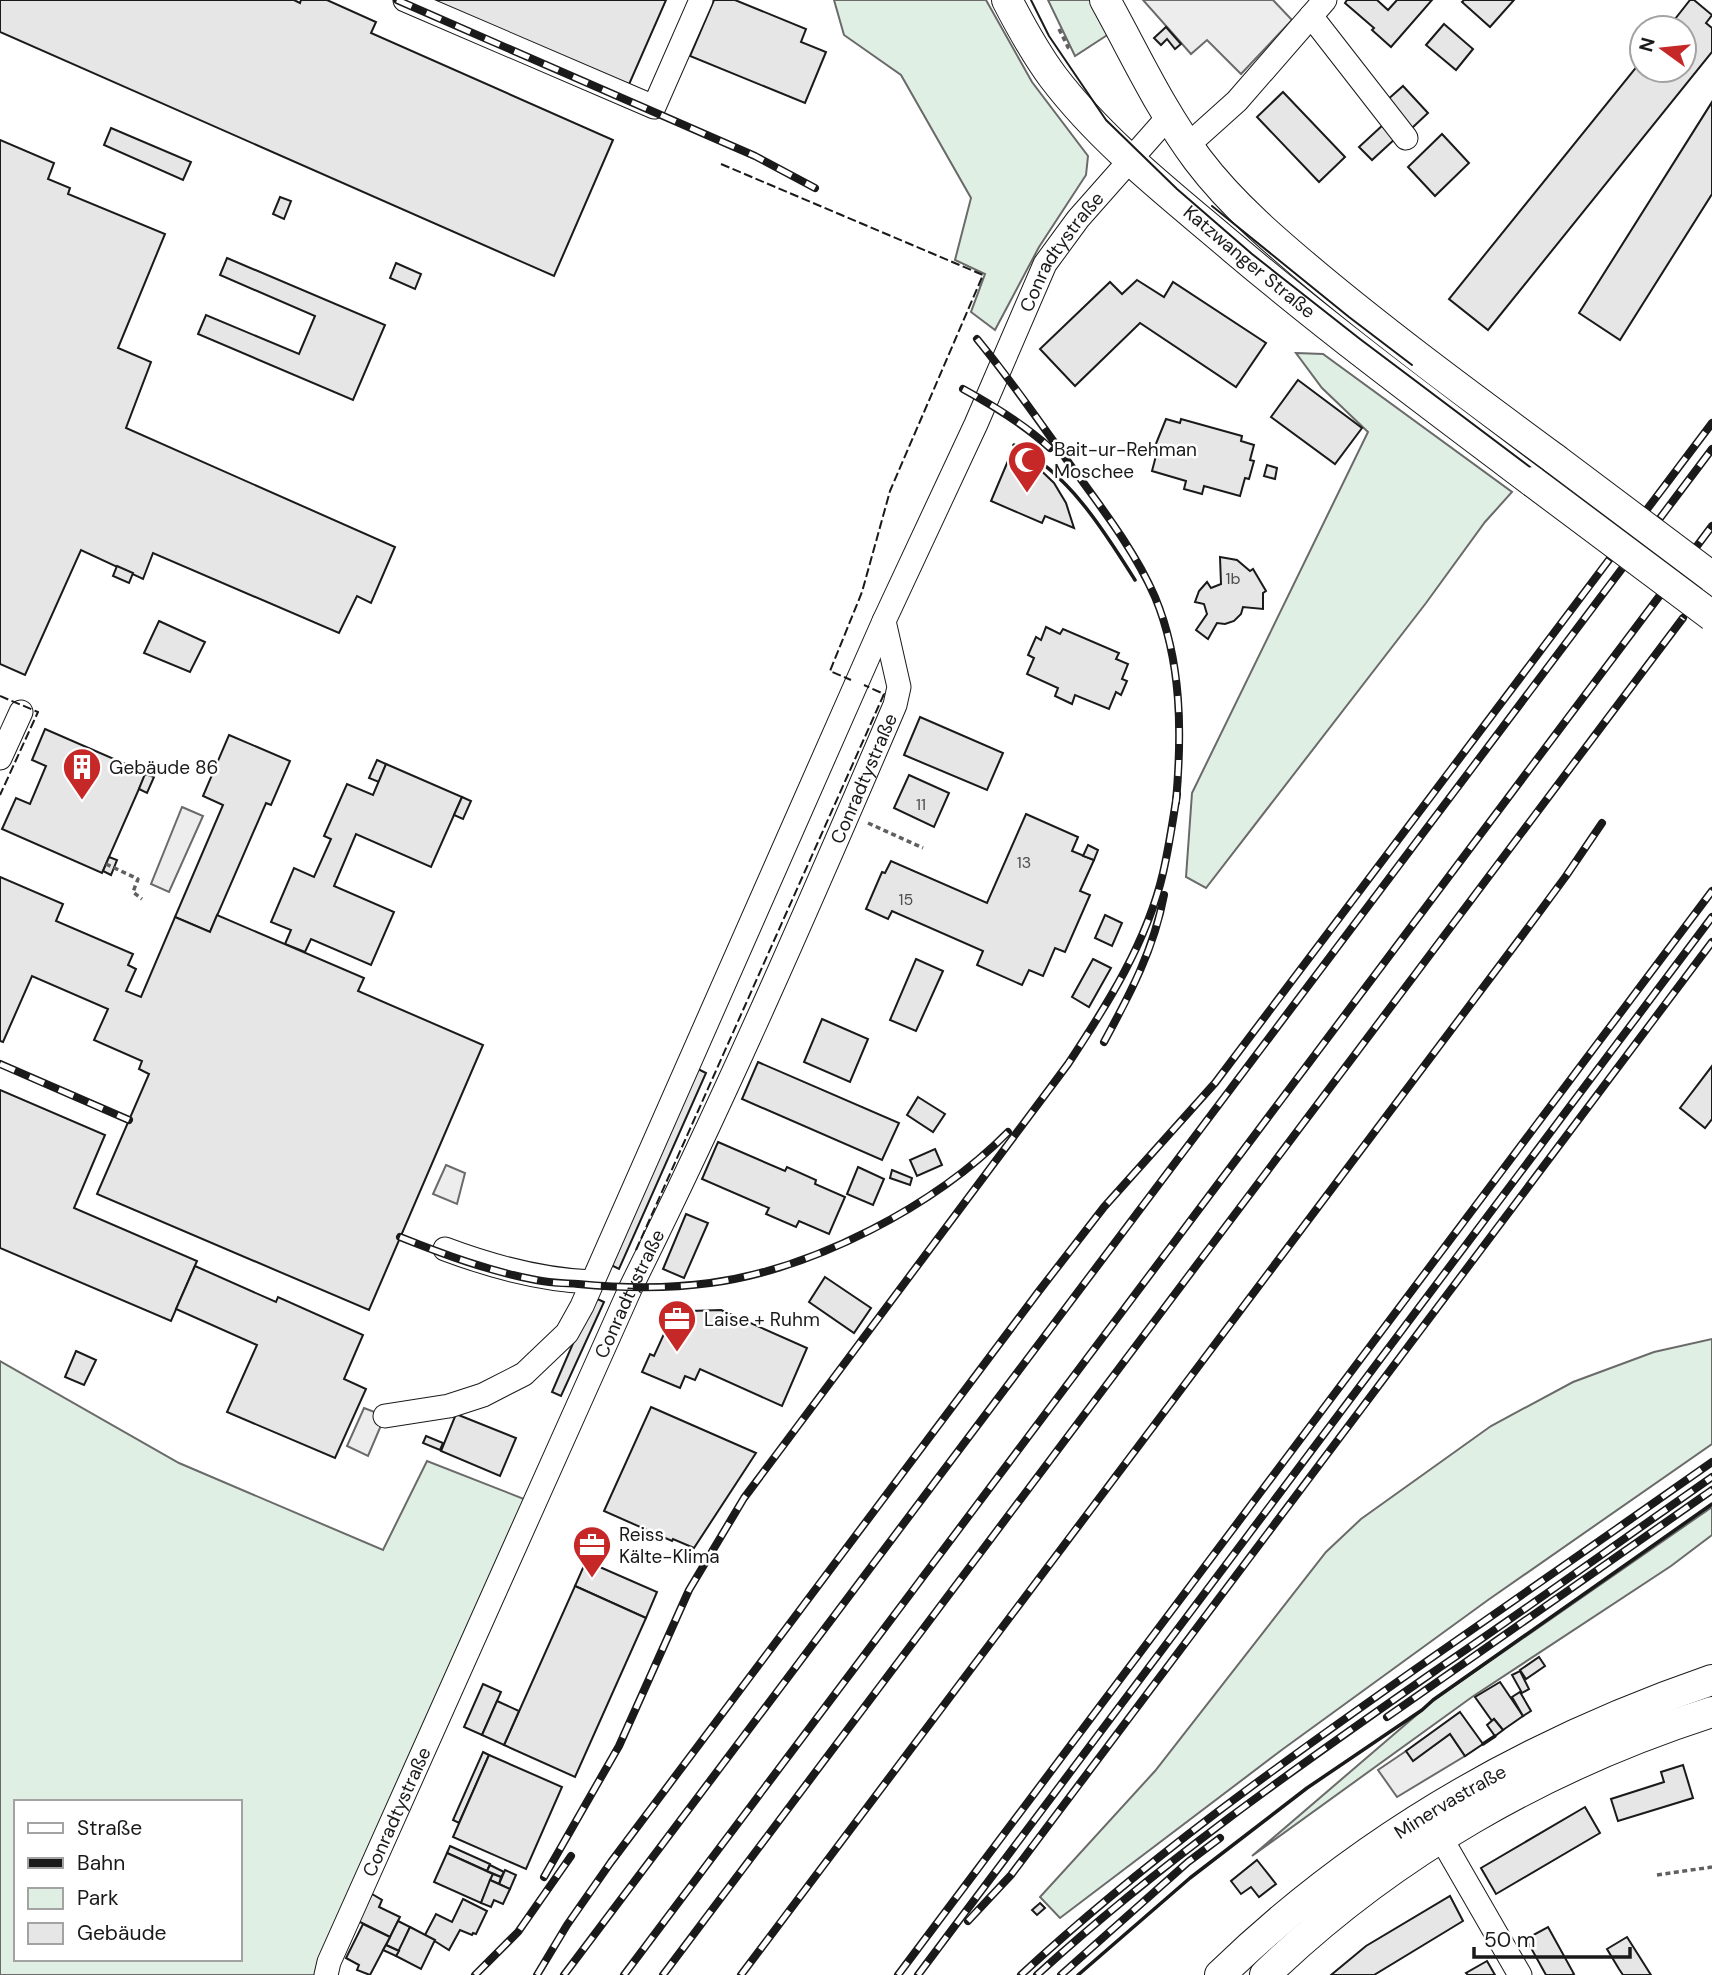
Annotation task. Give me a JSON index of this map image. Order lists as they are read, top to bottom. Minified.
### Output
{"streets":{"main road":["Katzwanger Straße","Minervastraße"],"street":["Conradtystraße"]},"crossings":[["Conradtystraße","Katzwanger Straße"]],"places":{"mosque":["Bait-ur-Rehman Moschee"],"building":["Gebäude 86"],"office":["Laise + Ruhm","Reiss Kälte-Klima"]},"house_numbers":["1b","11","13","15"],"legend":["Straße","Bahn","Park","Gebäude"],"scale_bar":"50 m","north":"left"}
